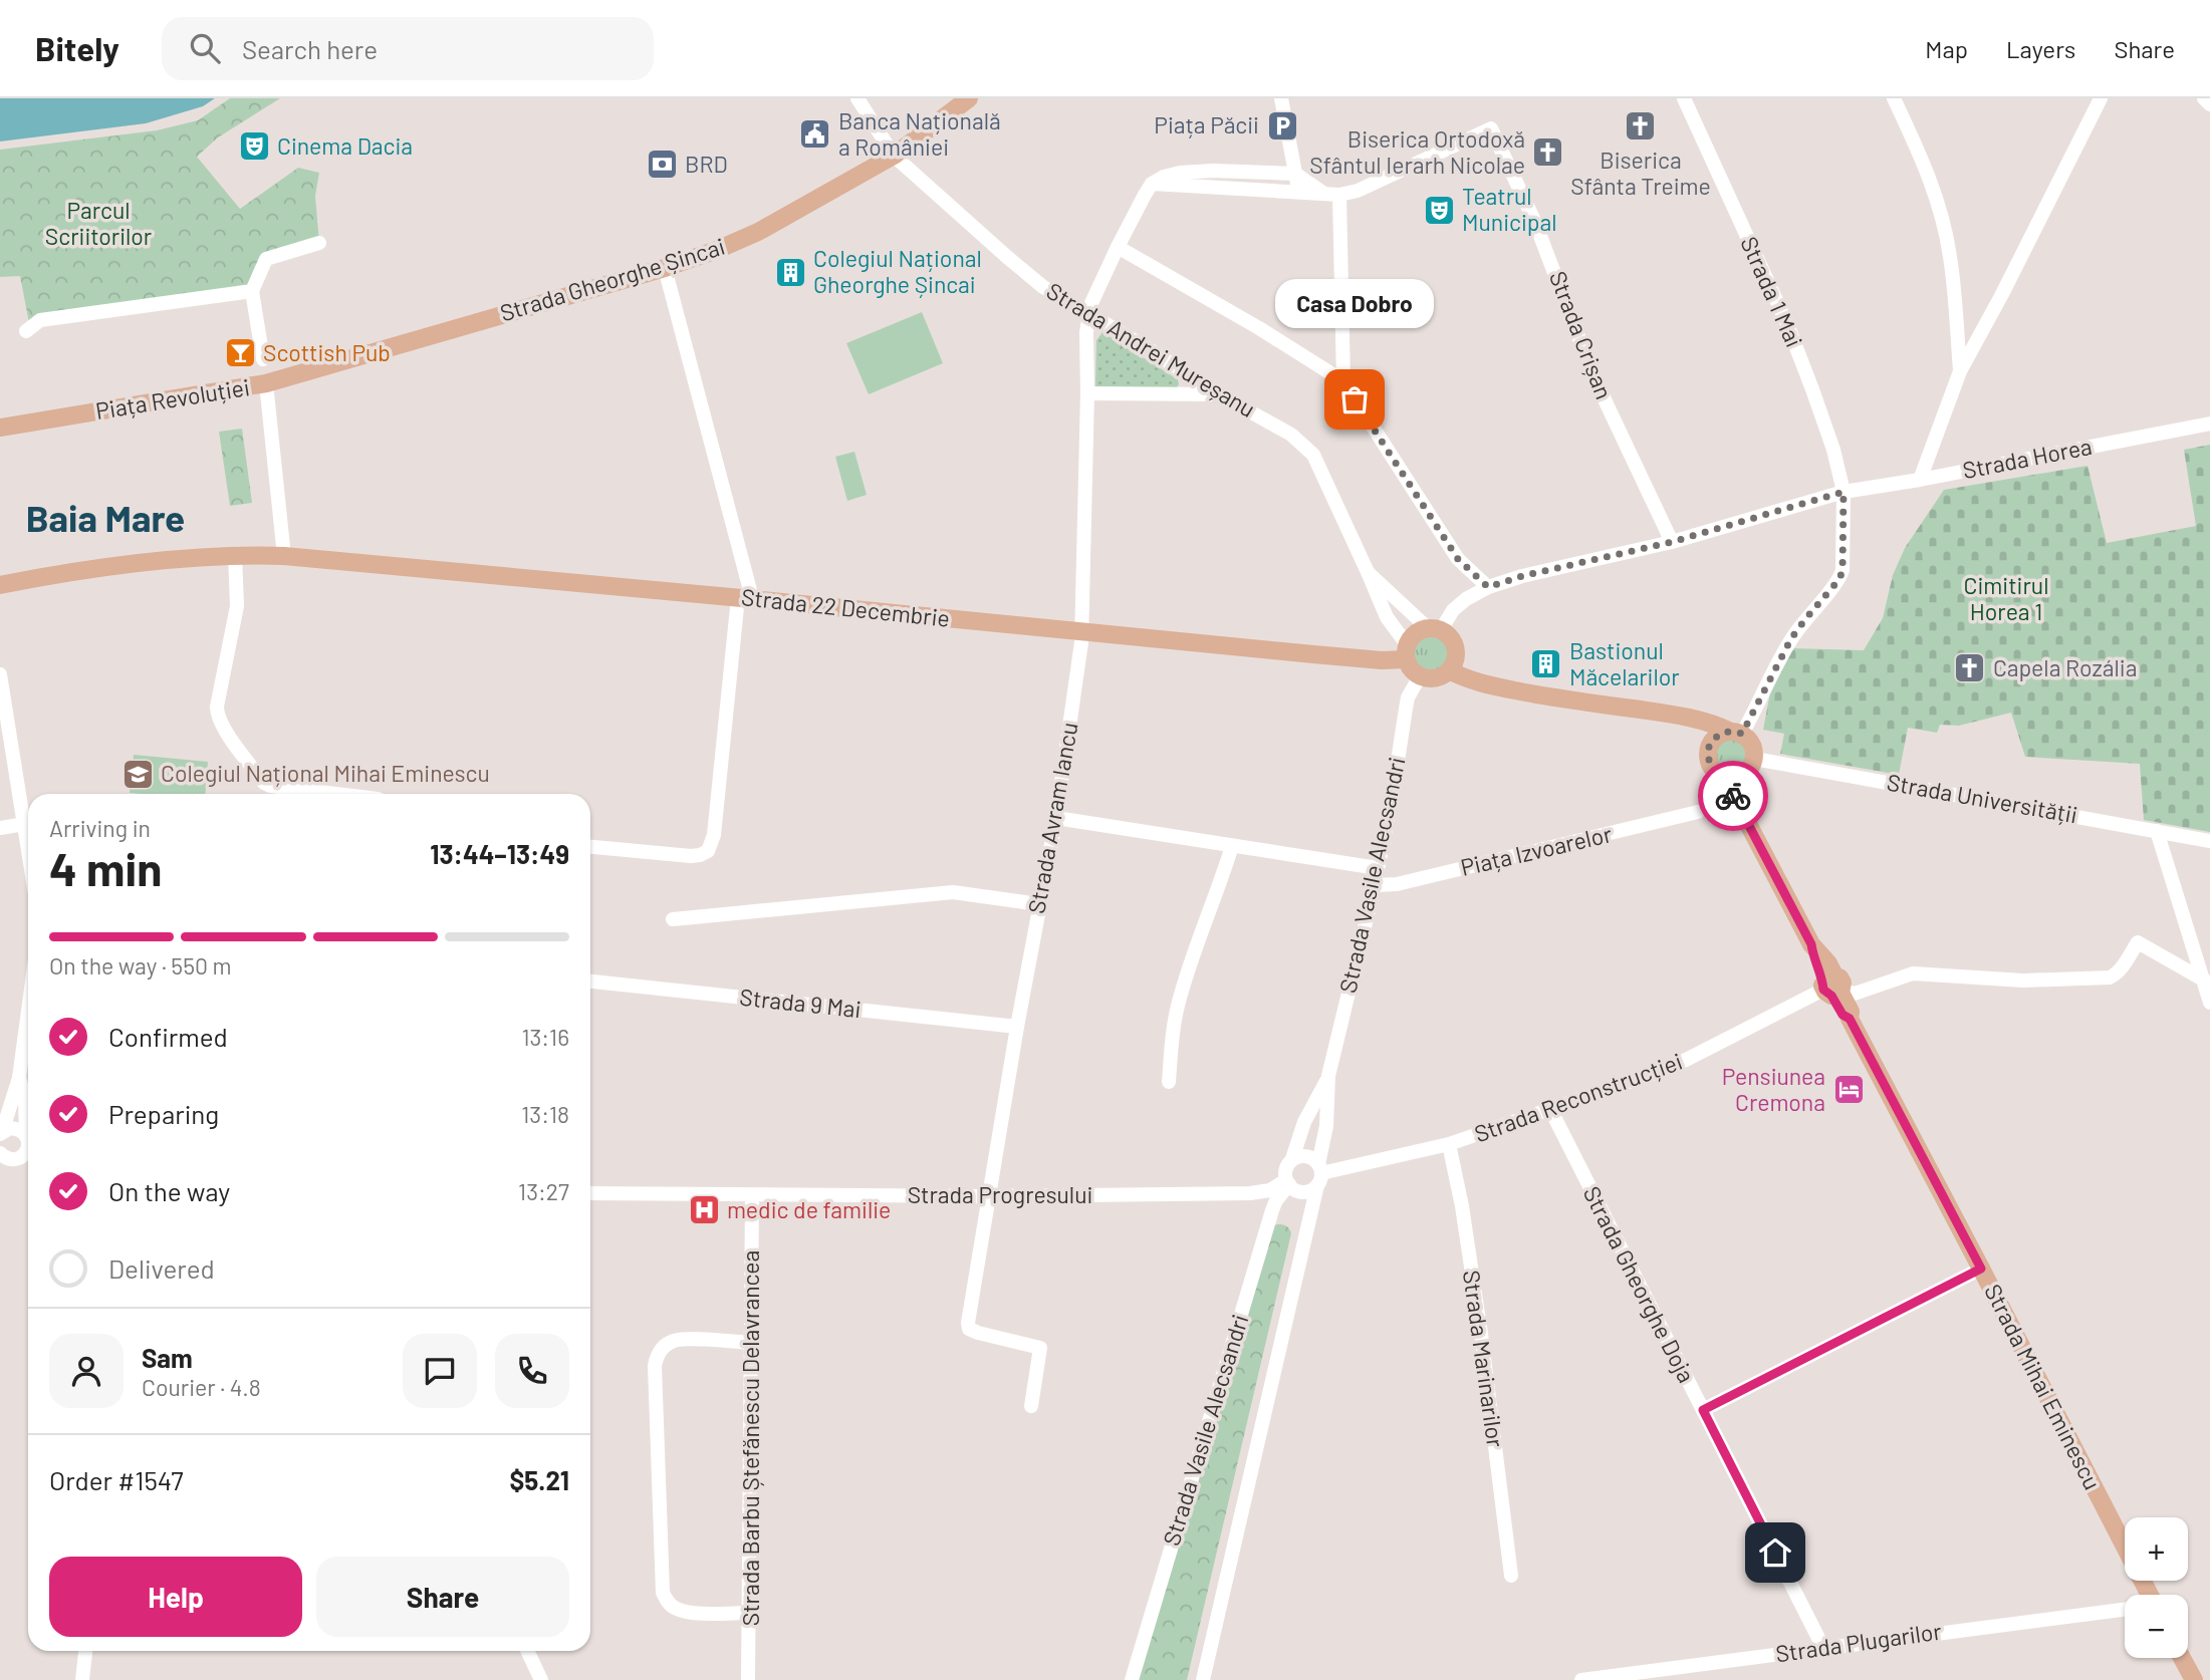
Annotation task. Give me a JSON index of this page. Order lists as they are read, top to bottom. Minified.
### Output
{"streets":{"main road":["Strada Gheorghe Șincai","Piața Revoluției","Strada 22 Decembrie","Strada Mihai Eminescu"],"street":["Strada 1 Mai","Strada Crișan","Strada Andrei Mureșanu","Strada Horea","Strada Universității","Strada Avram Iancu","Piața Izvoarelor","Strada Vasile Alecsandri","Strada 9 Mai","Strada Reconstrucției","Strada Progresului","Strada Gheorghe Doja","Strada Marinarilor","Strada Barbu Ștefănescu Delavrancea","Strada Plugarilor"]},"crossings":[["Strada Gheorghe Șincai","Strada Andrei Mureșanu"],["Strada Gheorghe Șincai","Piața Revoluției"],["Strada 1 Mai","Strada Horea"],["Strada 1 Mai","Strada Universității"],["Strada 1 Mai","Strada Mihai Eminescu"],["Strada Crișan","Strada Horea"],["Strada Andrei Mureșanu","Strada Horea"],["Strada Andrei Mureșanu","Strada 22 Decembrie"],["Strada Andrei Mureșanu","Strada Avram Iancu"],["Strada Andrei Mureșanu","Strada Vasile Alecsandri"],["Piața Revoluției","Strada 22 Decembrie"],["Strada Horea","Strada 22 Decembrie"],["Strada Horea","Strada Vasile Alecsandri"],["Strada 22 Decembrie","Strada Avram Iancu"],["Strada 22 Decembrie","Strada Vasile Alecsandri"],["Strada Universității","Strada Mihai Eminescu"],["Strada Avram Iancu","Strada 9 Mai"],["Strada Avram Iancu","Strada Progresului"],["Piața Izvoarelor","Strada Vasile Alecsandri"],["Strada Vasile Alecsandri","Strada Reconstrucției"],["Strada Vasile Alecsandri","Strada Progresului"],["Strada Reconstrucției","Strada Progresului"],["Strada Reconstrucției","Strada Gheorghe Doja"],["Strada Reconstrucției","Strada Marinarilor"],["Strada Reconstrucției","Strada Mihai Eminescu"],["Strada Progresului","Strada Barbu Ștefănescu Delavrancea"],["Strada Gheorghe Doja","Strada Plugarilor"]],"districts":["Baia Mare"],"parks":["Parcul Scriitorilor","Cimitirul Horea 1"],"places":{"parking":["Piața Păcii"],"church":["Biserica Sfânta Treime","Biserica Ortodoxă Sfântul Ierarh Nicolae","Capela Rozália"],"public building":["Banca Națională a României"],"theatre":["Cinema Dacia","Teatrul Municipal"],"bank":["BRD"],"building":["Colegiul Național Gheorghe Șincai","Bastionul Măcelarilor"],"bar":["Scottish Pub"],"other":["Casa Dobro"],"school or university":["Colegiul Național Mihai Eminescu"],"hotel":["Pensiunea Cremona"],"hospital":["medic de familie"]},"page":{"header":"Bitely","search":"Search here","nav":["Map","Layers","Share"],"bubble":"Casa Dobro","heading":["4 min","Arriving in","13:44–13:49"],"panel":["Sam","Courier · 4.8","Order #1547","$5.21"],"bar":"On the way · 550 m","list":[["Confirmed","13:16"],["Preparing","13:18"],["On the way","13:27"],"Delivered"],"map_buttons":["+","−"],"buttons":["Help","Share"]}}
